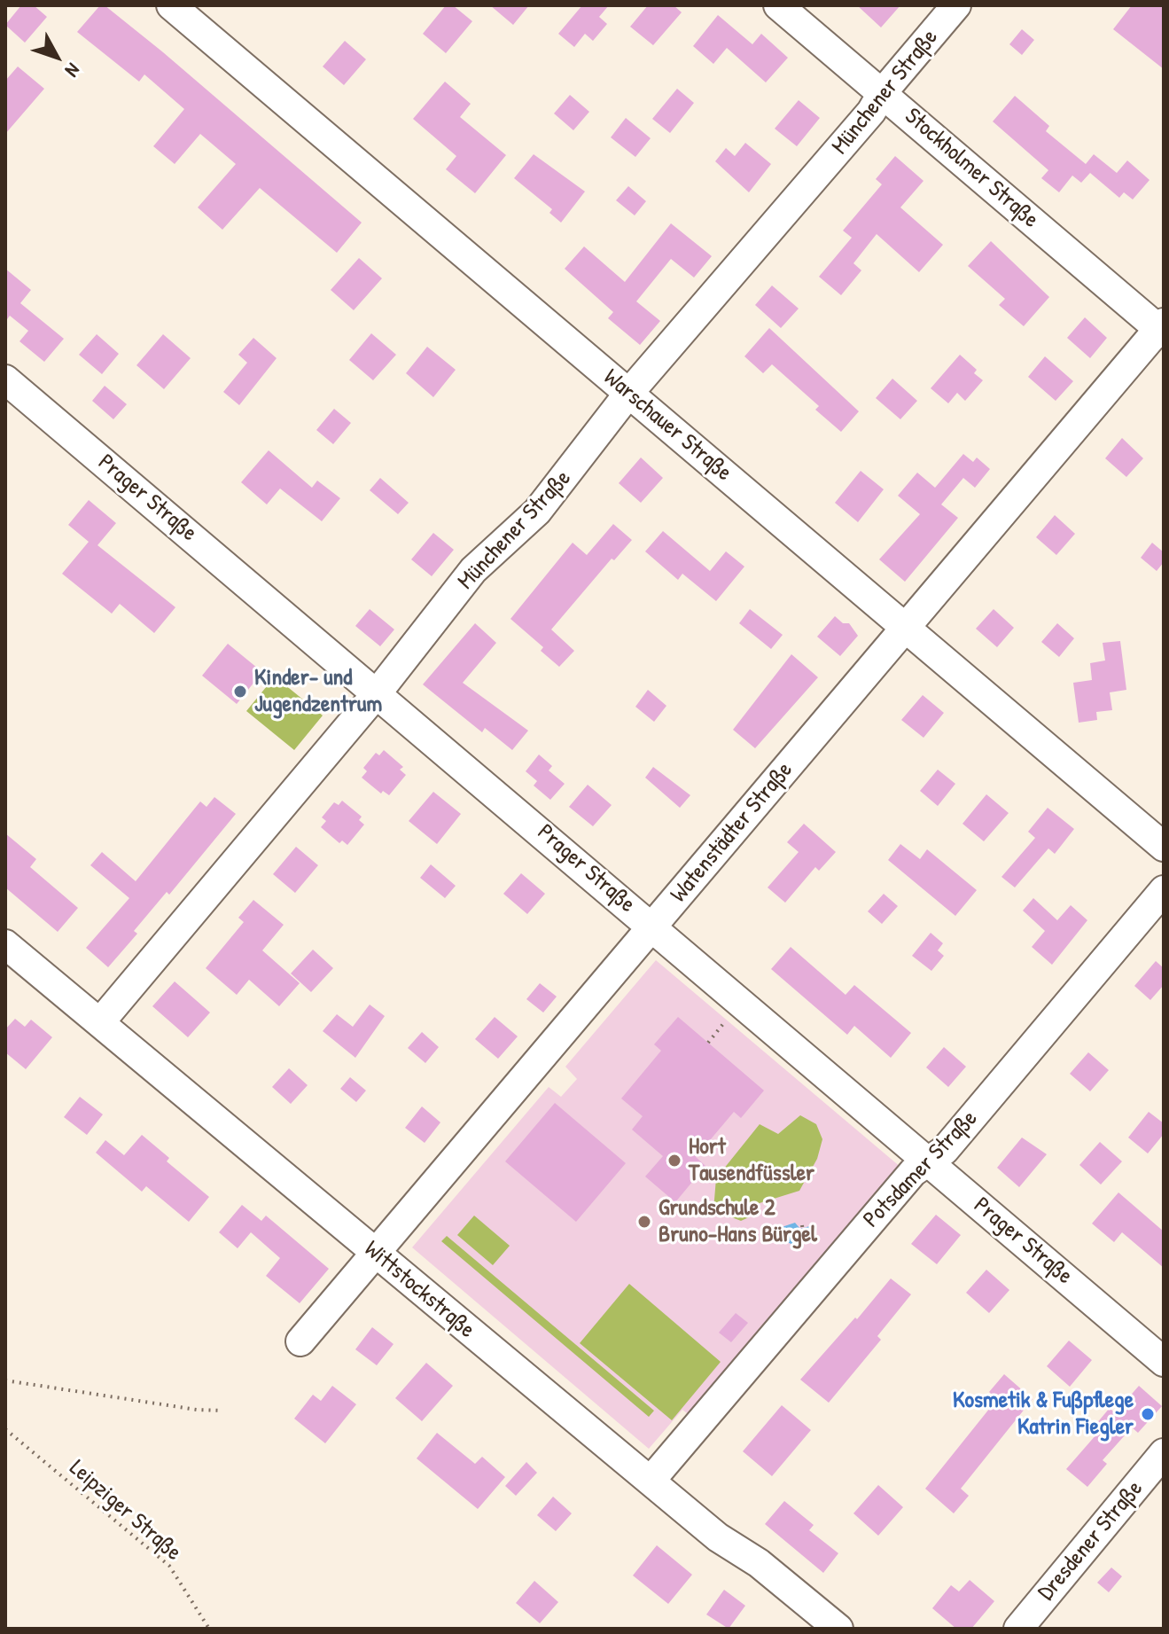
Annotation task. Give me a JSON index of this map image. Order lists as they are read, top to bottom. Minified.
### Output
{"streets":{"street":["Münchener Straße","Stockholmer Straße","Warschauer Straße","Prager Straße","Watenstädter Straße","Potsdamer Straße","Wittstockstraße","Dresdener Straße"],"path":["Leipziger Straße"]},"crossings":[["Münchener Straße","Stockholmer Straße"],["Münchener Straße","Warschauer Straße"],["Münchener Straße","Prager Straße"],["Münchener Straße","Wittstockstraße"],["Stockholmer Straße","Watenstädter Straße"],["Warschauer Straße","Watenstädter Straße"],["Prager Straße","Watenstädter Straße"],["Prager Straße","Potsdamer Straße"],["Watenstädter Straße","Wittstockstraße"],["Potsdamer Straße","Wittstockstraße"]],"places":["Kinder- und Jugendzentrum","Hort Tausendfüssler","Grundschule 2 Bruno-Hans Bürgel","Kosmetik & Fußpflege Katrin Fiegler"],"north":"bottom right"}
